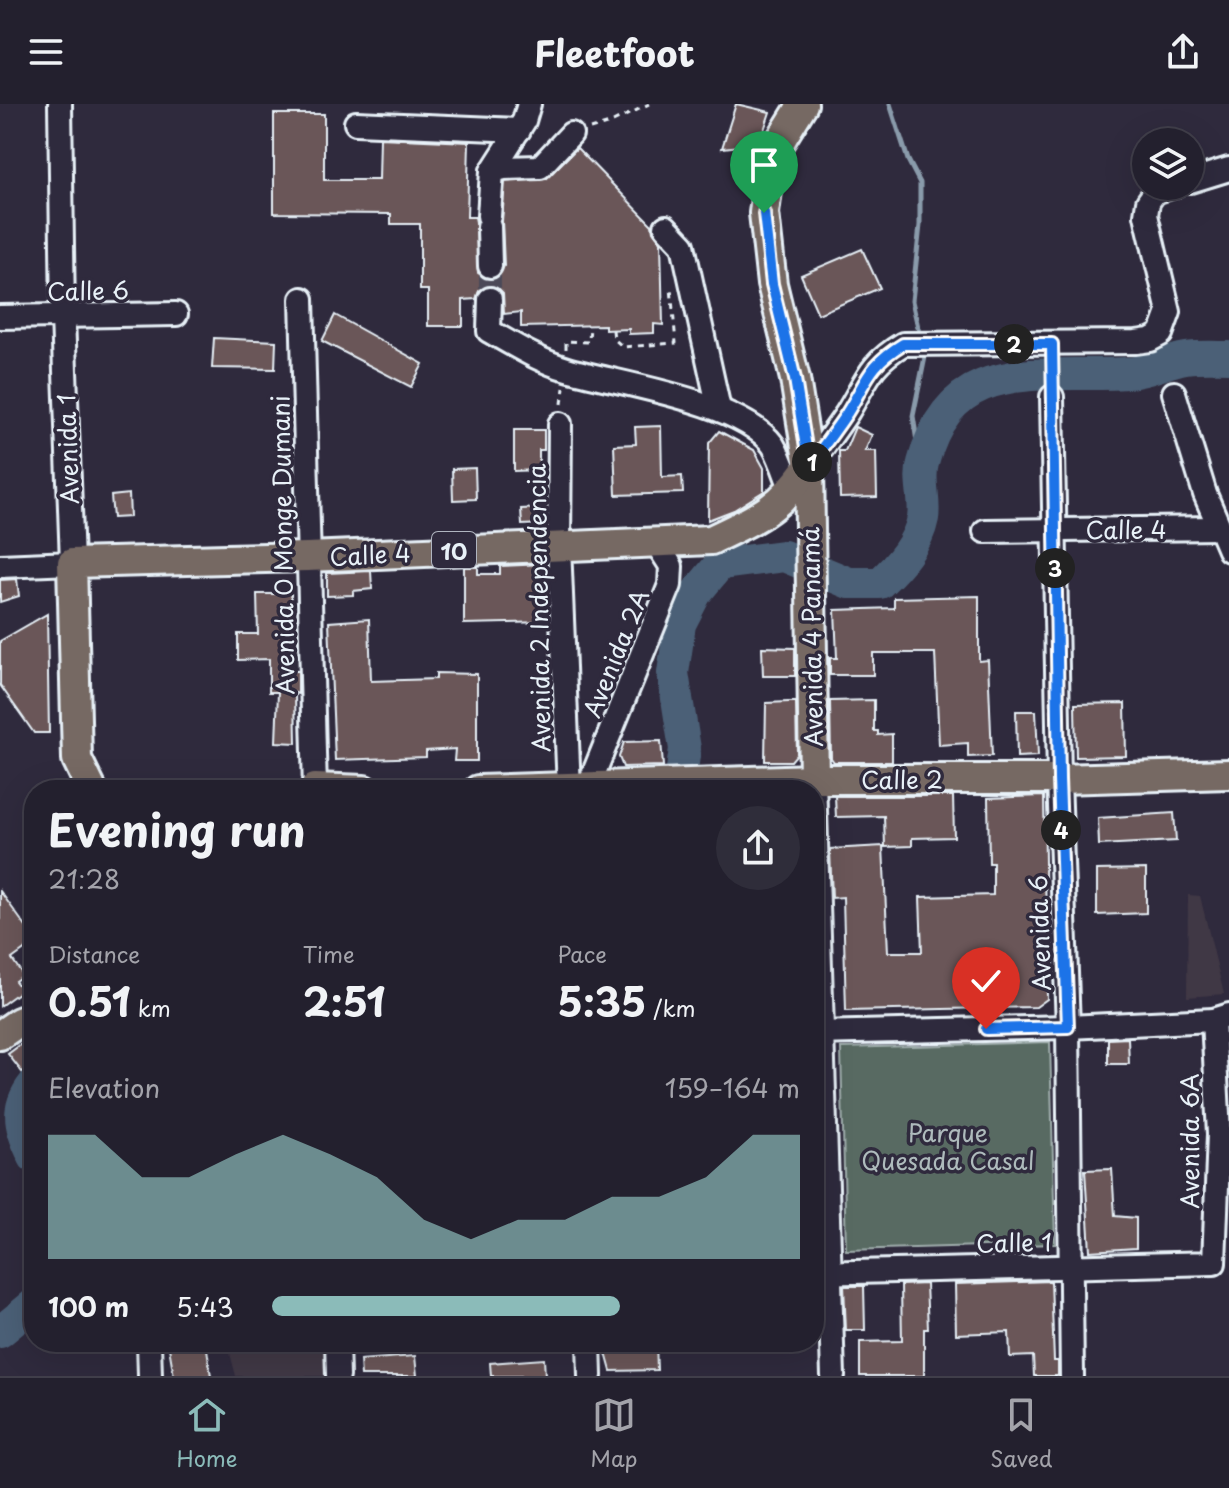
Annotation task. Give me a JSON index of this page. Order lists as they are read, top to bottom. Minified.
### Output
{"streets":{"main road":["Avenida 1","Calle 4","10","Avenida 4 Panamá","Calle 2"],"street":["Calle 6","Avenida 0 Monge Dumani","Avenida 2 Independencia","Avenida 2A","Avenida 6","Avenida 6A","Calle 1"]},"crossings":[["Calle 6","Avenida 1"],["Avenida 1","Calle 4"],["Calle 4","Avenida 0 Monge Dumani"],["Calle 4","Avenida 2 Independencia"],["Calle 4","Avenida 4 Panamá"],["Calle 4","Avenida 2A"],["Calle 4","Avenida 6"],["Avenida 4 Panamá","Calle 2"],["Calle 2","Avenida 6"],["Avenida 6","Calle 1"],["Avenida 6A","Calle 1"]],"parks":["Parque Quesada Casal"],"page":{"header":"Fleetfoot","pins":["2","1","3","4"],"heading":["Evening run","21:28"],"stats":[["Distance","0.51 km"],["Time","2:51"],["Pace","5:35 /km"]],"chart":["Elevation","159–164 m"],"list":[{"name":"100 m","note":"5:43"}],"tabs":["Home","Map","Saved"]}}
